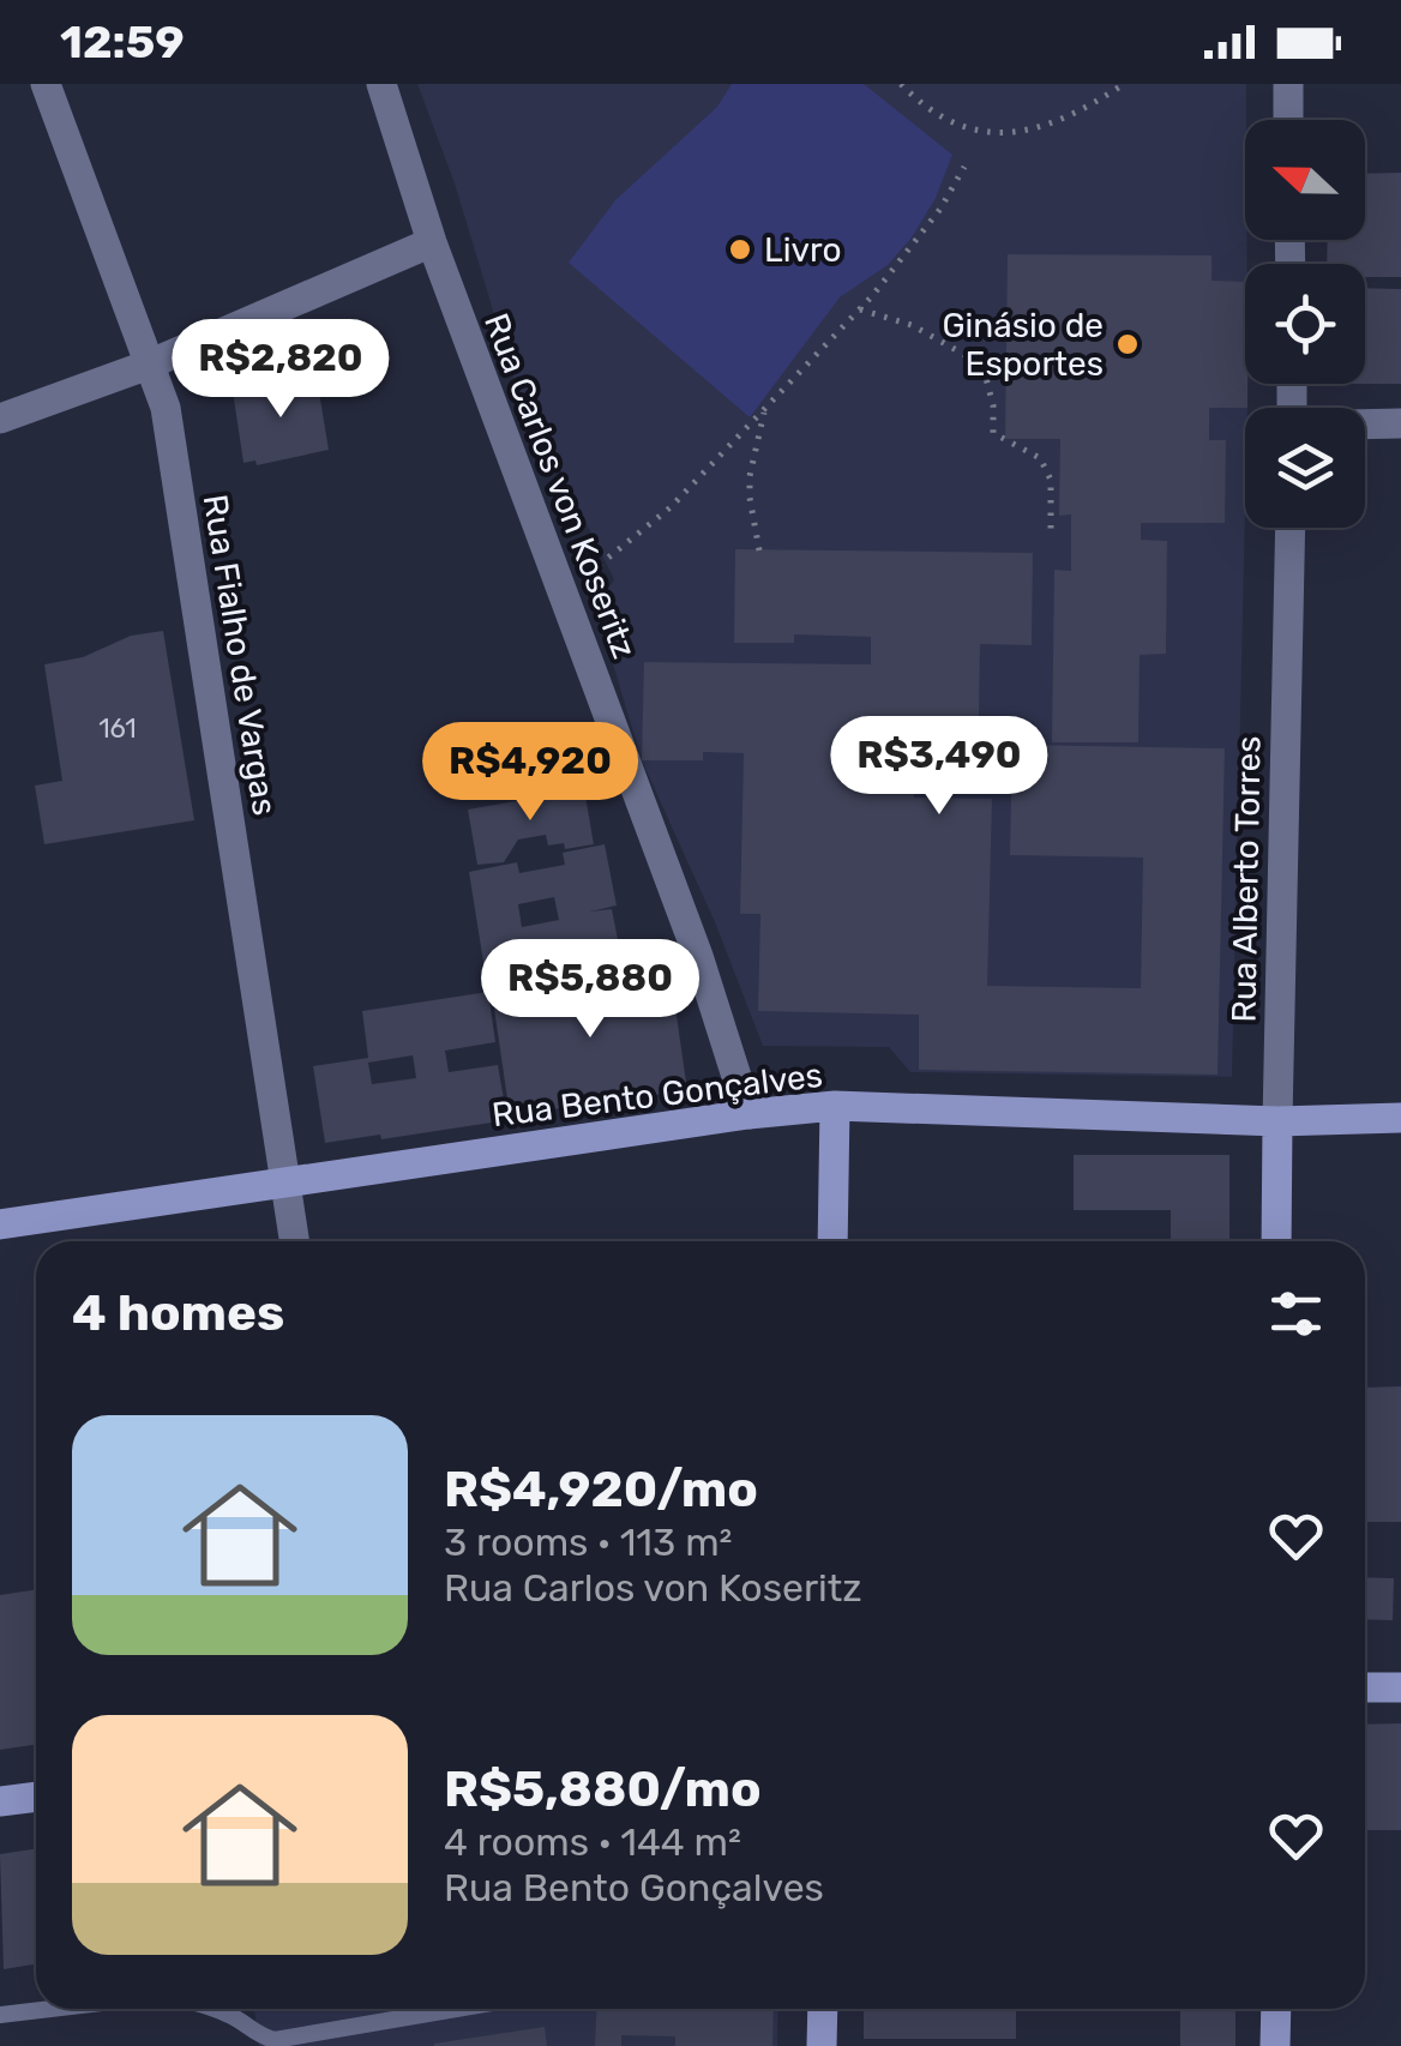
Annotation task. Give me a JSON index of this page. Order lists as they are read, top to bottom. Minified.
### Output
{"streets":{"main road":["Rua Alberto Torres","Rua Bento Gonçalves"],"street":["Rua Carlos von Koseritz","Rua Fialho de Vargas"]},"crossings":[["Rua Carlos von Koseritz","Rua Bento Gonçalves"],["Rua Fialho de Vargas","Rua Bento Gonçalves"],["Rua Alberto Torres","Rua Bento Gonçalves"]],"places":["Livro","Ginásio de Esportes"],"house_numbers":["161"],"north":"left","page":{"status":"12:59","price":["R$2,820","R$3,490","R$4,920","R$5,880"],"heading":"4 homes","list":[{"name":"R$4,920/mo","note":"3 rooms · 113 m² · Rua Carlos von Koseritz"},{"name":"R$5,880/mo","note":"4 rooms · 144 m² · Rua Bento Gonçalves"}]}}
